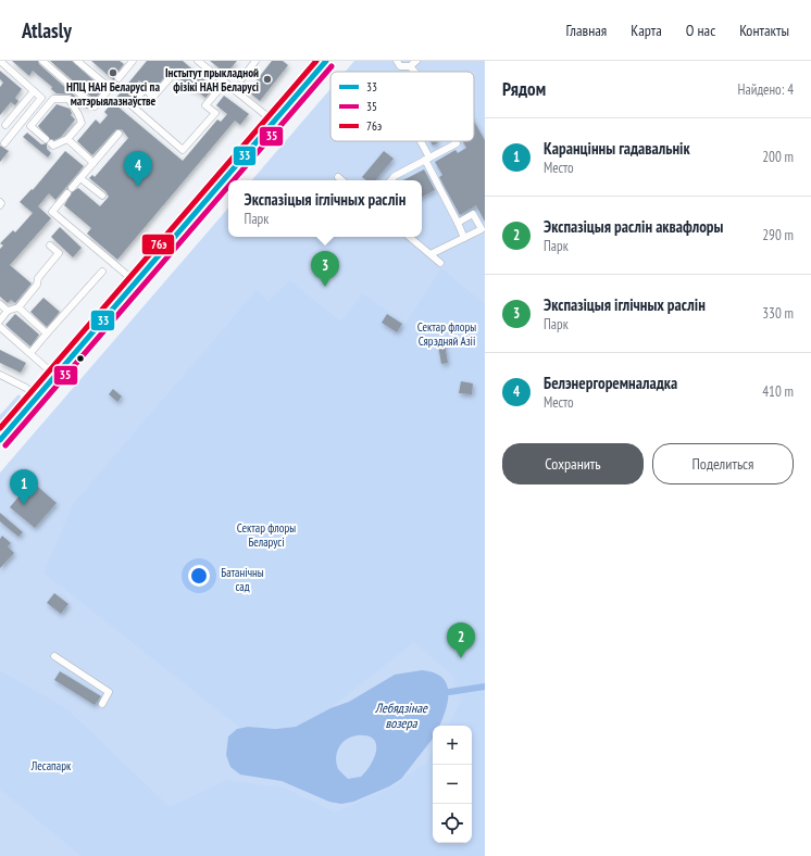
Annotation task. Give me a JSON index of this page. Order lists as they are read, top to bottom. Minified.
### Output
{"water":["Лебядзінае возера"],"parks":["Сектар флоры Сярэдняй Азіі","Сектар флоры Беларусі","Батанічны сад","Лесапарк"],"places":["НПЦ НАН Беларусі па матэрыялазнаўстве","Інстытут прыкладной фізікі НАН Беларусі"],"lines":["transit line 33","transit line 76э","transit line 35"],"legend":["33","35","76э"],"page":{"header":"Atlasly","nav":["Главная","Карта","О нас","Контакты"],"heading":["Рядом","Найдено: 4"],"list":[{"mark":"1","name":"Каранцінны гадавальнік","note":"Место","value":"200 m"},{"mark":"2","name":"Экспазіцыя раслін аквафлоры","note":"Парк","value":"290 m"},{"mark":"3","name":"Экспазіцыя іглічных раслін","note":"Парк","value":"330 m"},{"mark":"4","name":"Белэнергоремналадка","note":"Место","value":"410 m"}],"pins":["4","3","1","2"],"popup":["Экспазіцыя іглічных раслін","Парк"],"buttons":["Сохранить","Поделиться"],"map_buttons":["+","−"]}}
